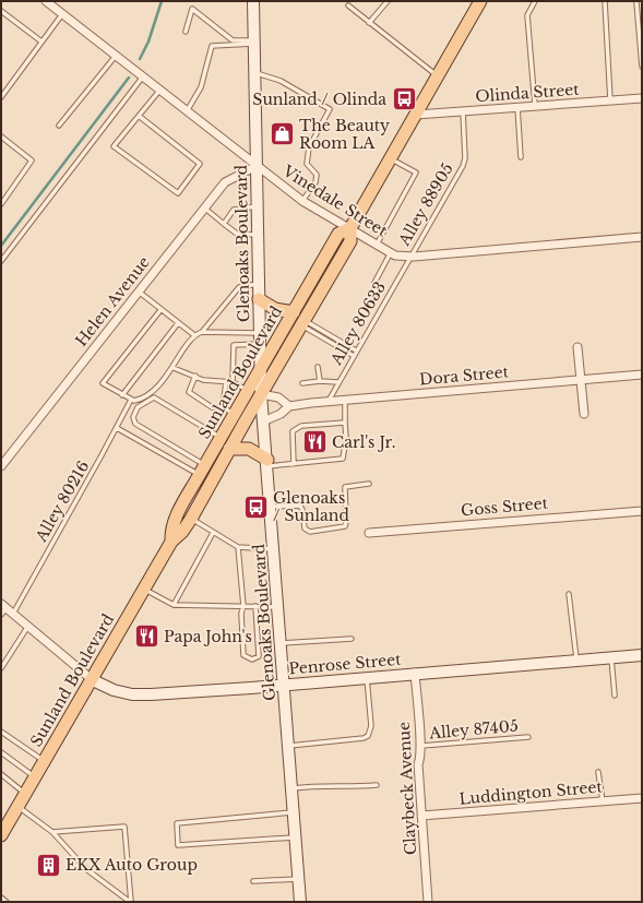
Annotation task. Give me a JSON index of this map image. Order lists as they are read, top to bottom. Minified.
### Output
{"streets":{"main road":["Glenoaks Boulevard","Sunland Boulevard","Penrose Street"],"street":["Olinda Street","Vinedale Street","Helen Avenue","Dora Street","Goss Street","Claybeck Avenue","Luddington Street"],"lane":["Alley 88905","Alley 80633","Alley 80216","Alley 87405"]},"crossings":[["Olinda Street","Alley 88905"],["Olinda Street","Sunland Boulevard"],["Vinedale Street","Alley 88905"],["Vinedale Street","Glenoaks Boulevard"],["Vinedale Street","Helen Avenue"],["Vinedale Street","Alley 80633"],["Vinedale Street","Sunland Boulevard"],["Alley 88905","Alley 80633"],["Glenoaks Boulevard","Helen Avenue"],["Glenoaks Boulevard","Sunland Boulevard"],["Glenoaks Boulevard","Dora Street"],["Glenoaks Boulevard","Penrose Street"],["Alley 80633","Dora Street"],["Sunland Boulevard","Penrose Street"],["Alley 80216","Penrose Street"],["Penrose Street","Claybeck Avenue"],["Alley 87405","Claybeck Avenue"],["Claybeck Avenue","Luddington Street"]],"places":{"bus stop":["Sunland / Olinda","Glenoaks / Sunland"],"shop":["The Beauty Room LA"],"restaurant":["Carl's Jr.","Papa John's"],"building":["EKX Auto Group"]}}
